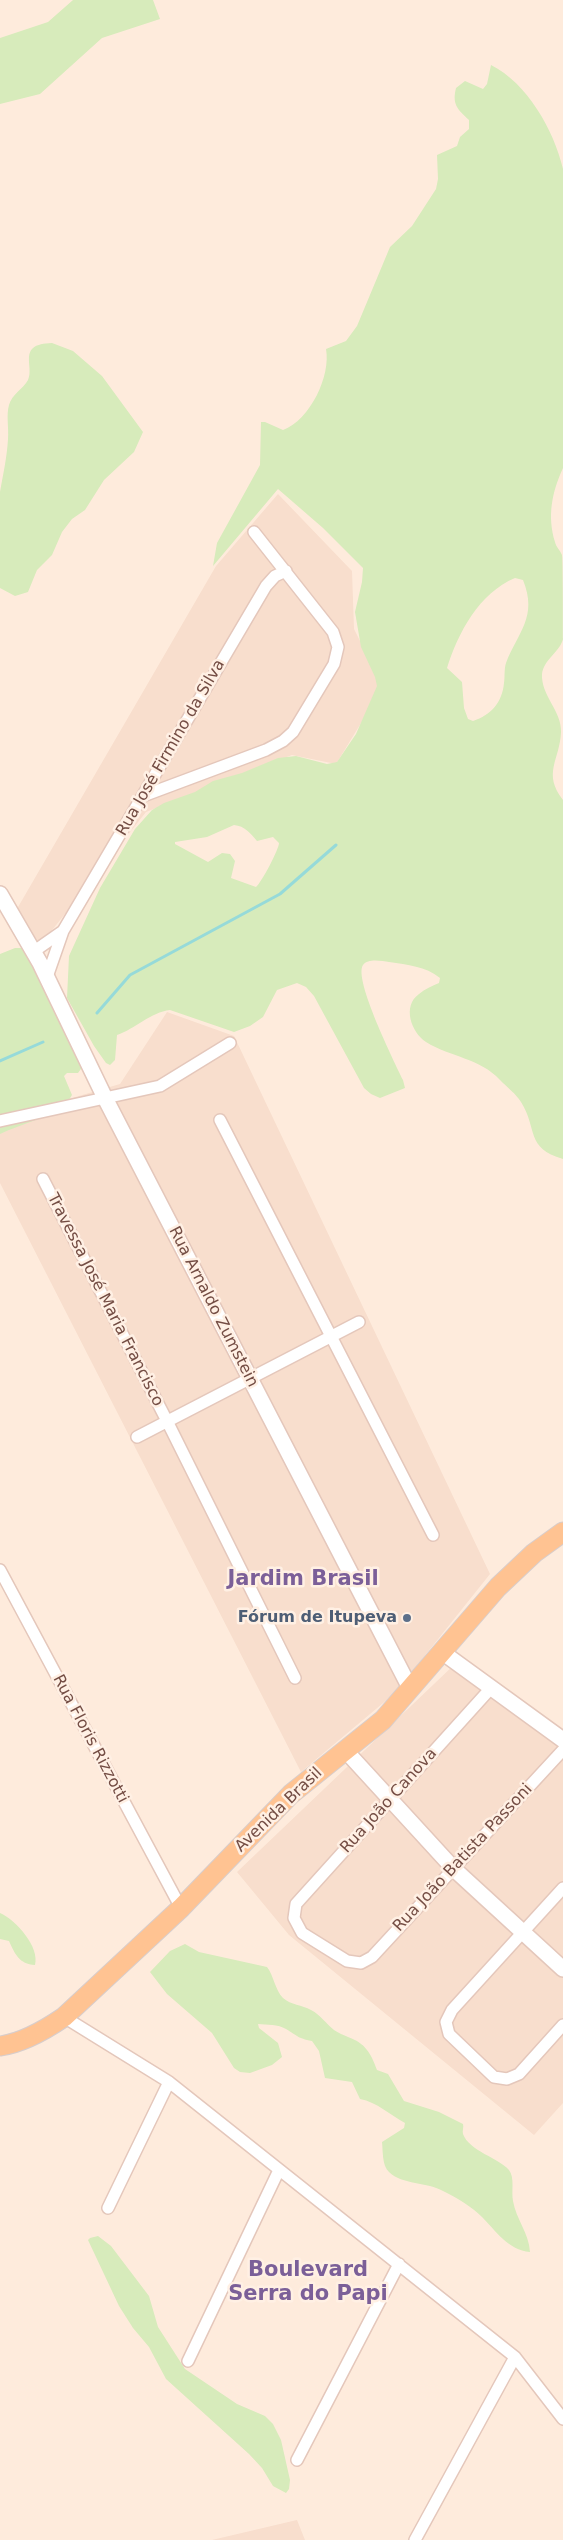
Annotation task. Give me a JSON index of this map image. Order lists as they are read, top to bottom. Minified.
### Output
{"streets":{"main road":["Avenida Brasil"],"street":["Rua José Firmino da Silva","Travessa José Maria Francisco","Rua Arnaldo Zumstein","Rua Floris Rizzotti","Rua João Canova","Rua João Batista Passoni"]},"crossings":[["Rua José Firmino da Silva","Rua Arnaldo Zumstein"],["Rua Arnaldo Zumstein","Avenida Brasil"],["Rua Floris Rizzotti","Avenida Brasil"],["Rua João Canova","Rua João Batista Passoni"]],"districts":["Jardim Brasil","Boulevard Serra do Papi"],"places":["Fórum de Itupeva"]}
